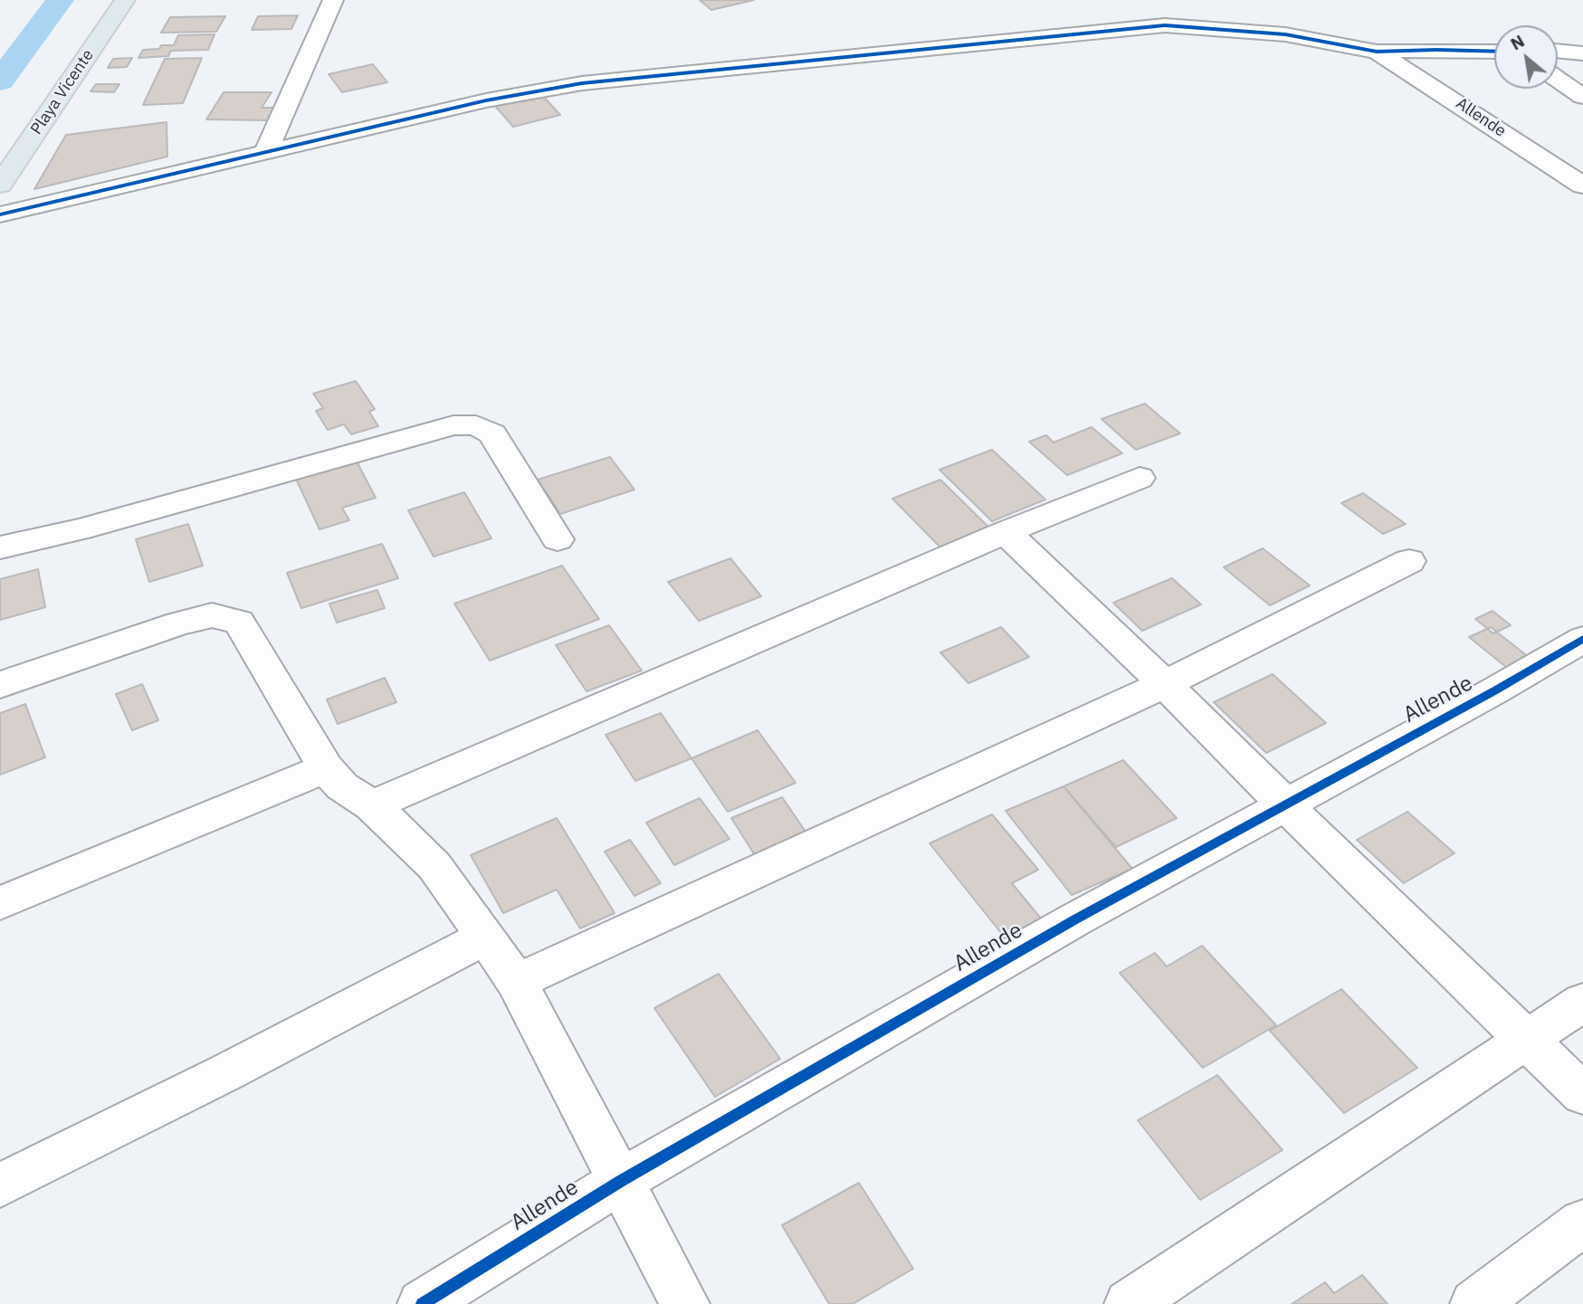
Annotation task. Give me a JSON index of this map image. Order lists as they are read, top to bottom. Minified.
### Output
{"streets":{"main road":["Playa Vicente"],"street":["Allende"]},"north":"top left"}
